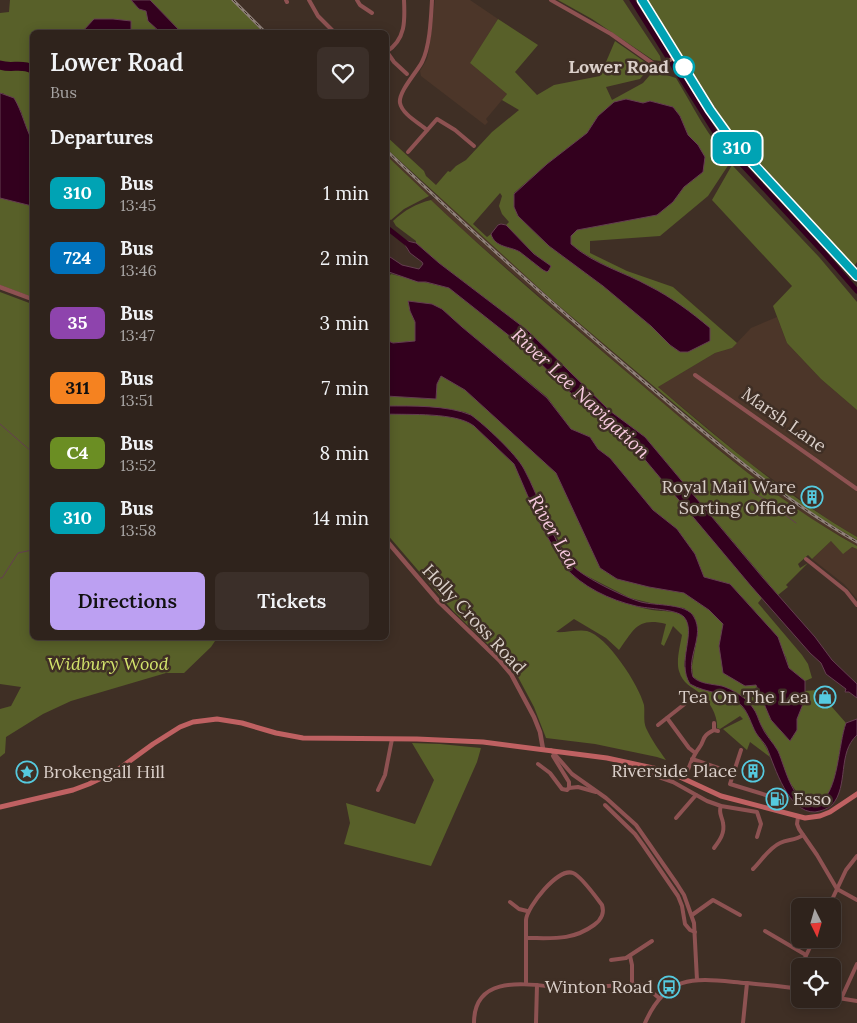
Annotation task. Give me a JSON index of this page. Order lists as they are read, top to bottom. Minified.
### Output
{"streets":{"street":["Marsh Lane","Holly Cross Road"]},"water":["River Lee Navigation","River Lea"],"parks":["Widbury Wood"],"places":{"other":["Lower Road"],"building":["Royal Mail Ware Sorting Office","Riverside Place"],"shop":["Tea On The Lea"],"place":["Brokengall Hill"],"fuel station":["Esso"],"bus stop":["Winton Road"]},"lines":["bus line 310"],"north":"bottom","page":{"on_map":"310","heading":[["Lower Road","Bus"],"Departures"],"list":[{"mark":"310","name":"Bus","note":"13:45","value":"1 min"},{"mark":"724","name":"Bus","note":"13:46","value":"2 min"},{"mark":"35","name":"Bus","note":"13:47","value":"3 min"},{"mark":"311","name":"Bus","note":"13:51","value":"7 min"},{"mark":"C4","name":"Bus","note":"13:52","value":"8 min"},{"mark":"310","name":"Bus","note":"13:58","value":"14 min"}],"buttons":["Directions","Tickets"]}}
